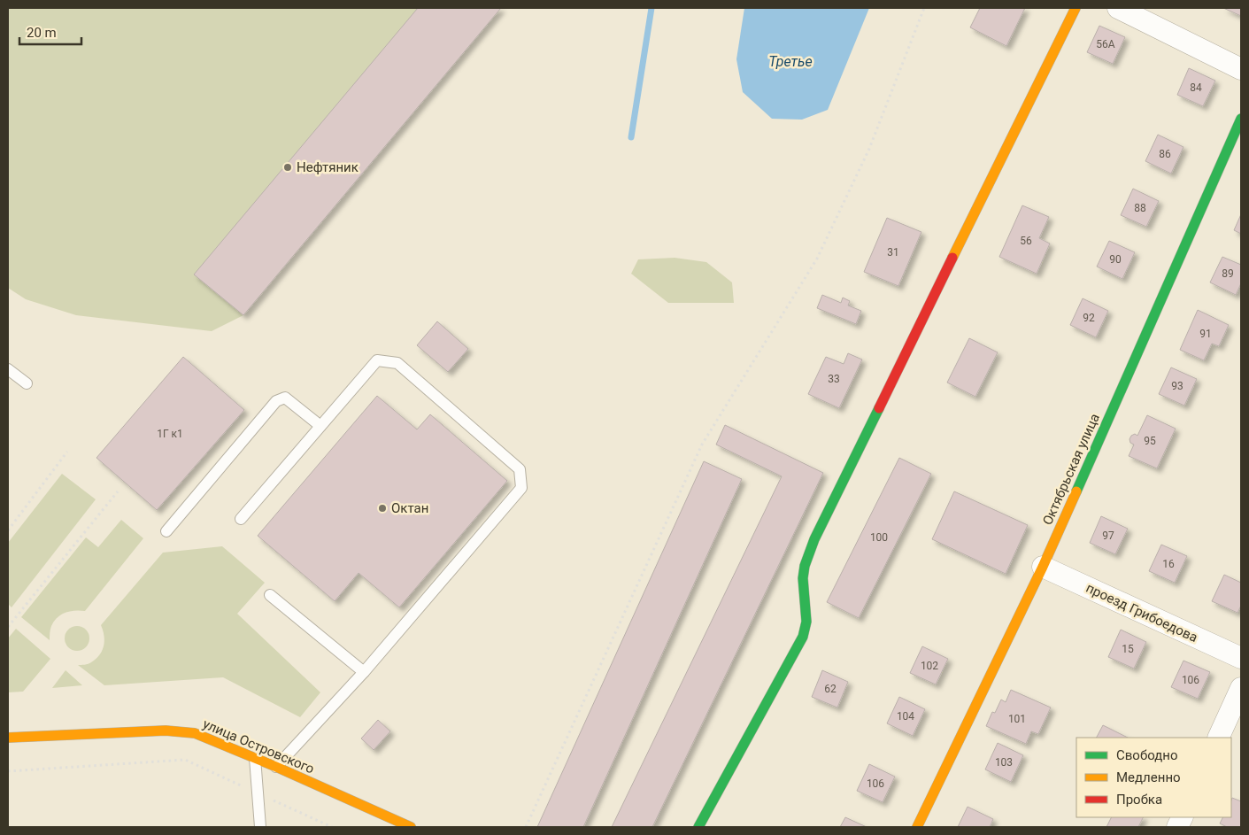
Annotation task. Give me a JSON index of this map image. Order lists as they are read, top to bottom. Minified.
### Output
{"streets":{"street":["Октябрьская улица","проезд Грибоедова","улица Островского"]},"crossings":[["Октябрьская улица","проезд Грибоедова"]],"water":["Третье"],"places":["Нефтяник","Октан"],"house_numbers":["56А","84","86","88","56","31","90","89","92","91","33","93","1Г к1","95","97","100","16","15","102","106","62","104","101","103","106"],"legend":["Свободно","Медленно","Пробка"],"scale_bar":"20 m"}
